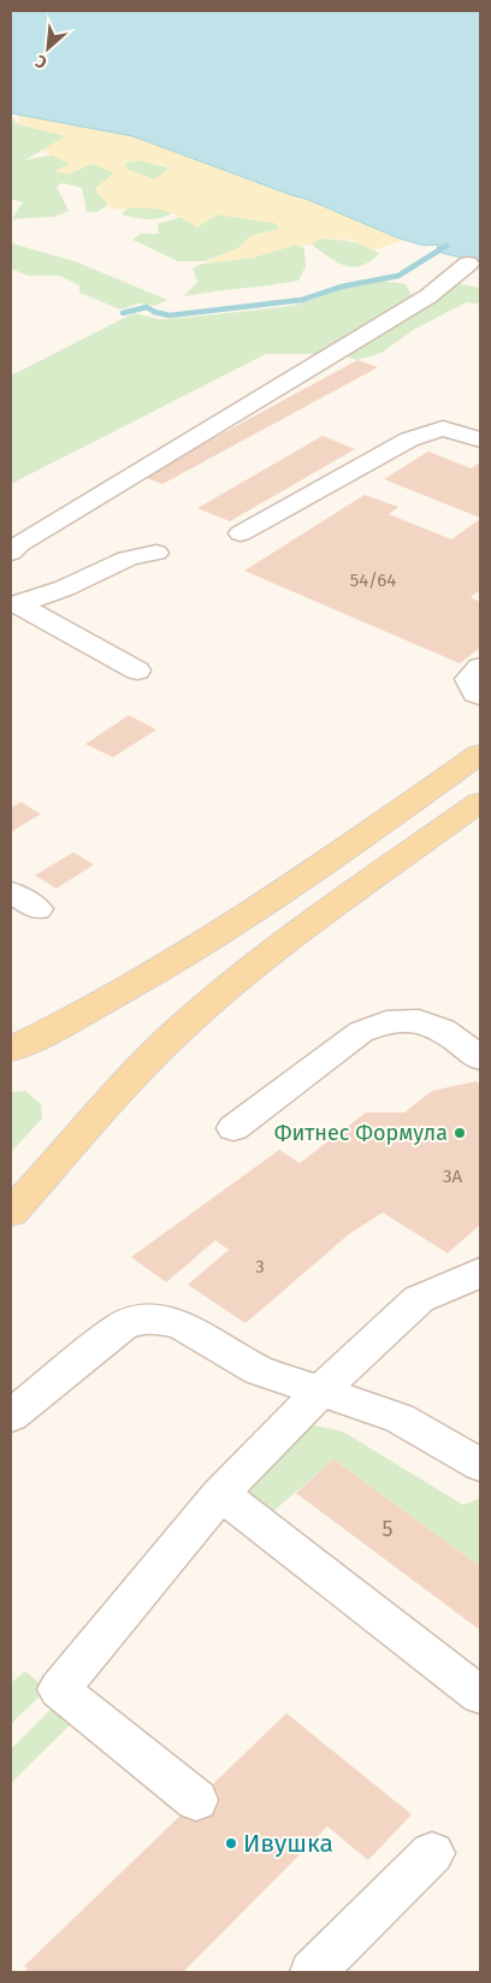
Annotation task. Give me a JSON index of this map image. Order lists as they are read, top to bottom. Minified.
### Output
{"places":["Фитнес Формула","Ивушка"],"house_numbers":["54/64","3А","3","5"],"north":"bottom left"}
